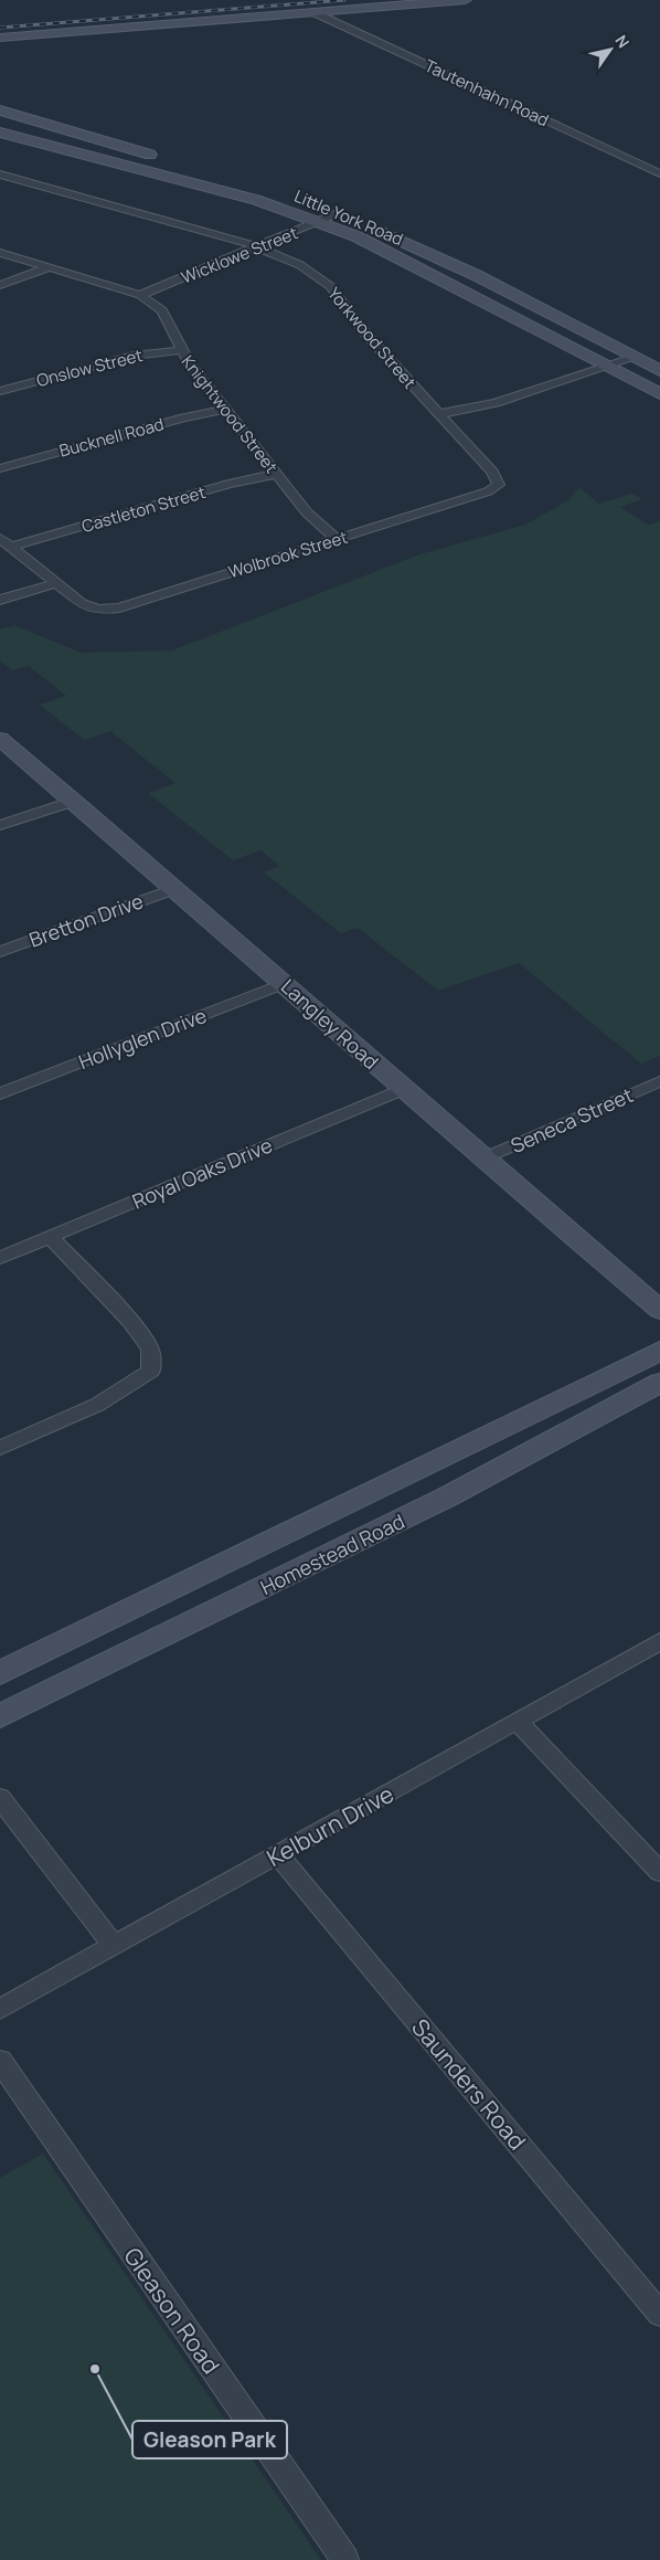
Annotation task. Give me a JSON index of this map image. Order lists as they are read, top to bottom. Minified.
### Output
{"streets":{"main road":["Little York Road","Langley Road","Homestead Road"],"street":["Tautenhahn Road","Wicklowe Street","Yorkwood Street","Onslow Street","Knightwood Street","Bucknell Road","Castleton Street","Wolbrook Street","Bretton Drive","Hollyglen Drive","Seneca Street","Royal Oaks Drive","Kelburn Drive","Saunders Road","Gleason Road"]},"crossings":[["Little York Road","Wicklowe Street"],["Wicklowe Street","Yorkwood Street"],["Wicklowe Street","Knightwood Street"],["Yorkwood Street","Wolbrook Street"],["Onslow Street","Knightwood Street"],["Knightwood Street","Bucknell Road"],["Knightwood Street","Castleton Street"],["Knightwood Street","Wolbrook Street"],["Bretton Drive","Langley Road"],["Langley Road","Hollyglen Drive"],["Langley Road","Seneca Street"],["Langley Road","Royal Oaks Drive"],["Kelburn Drive","Saunders Road"]],"places":["Gleason Park"],"north":"top right"}
